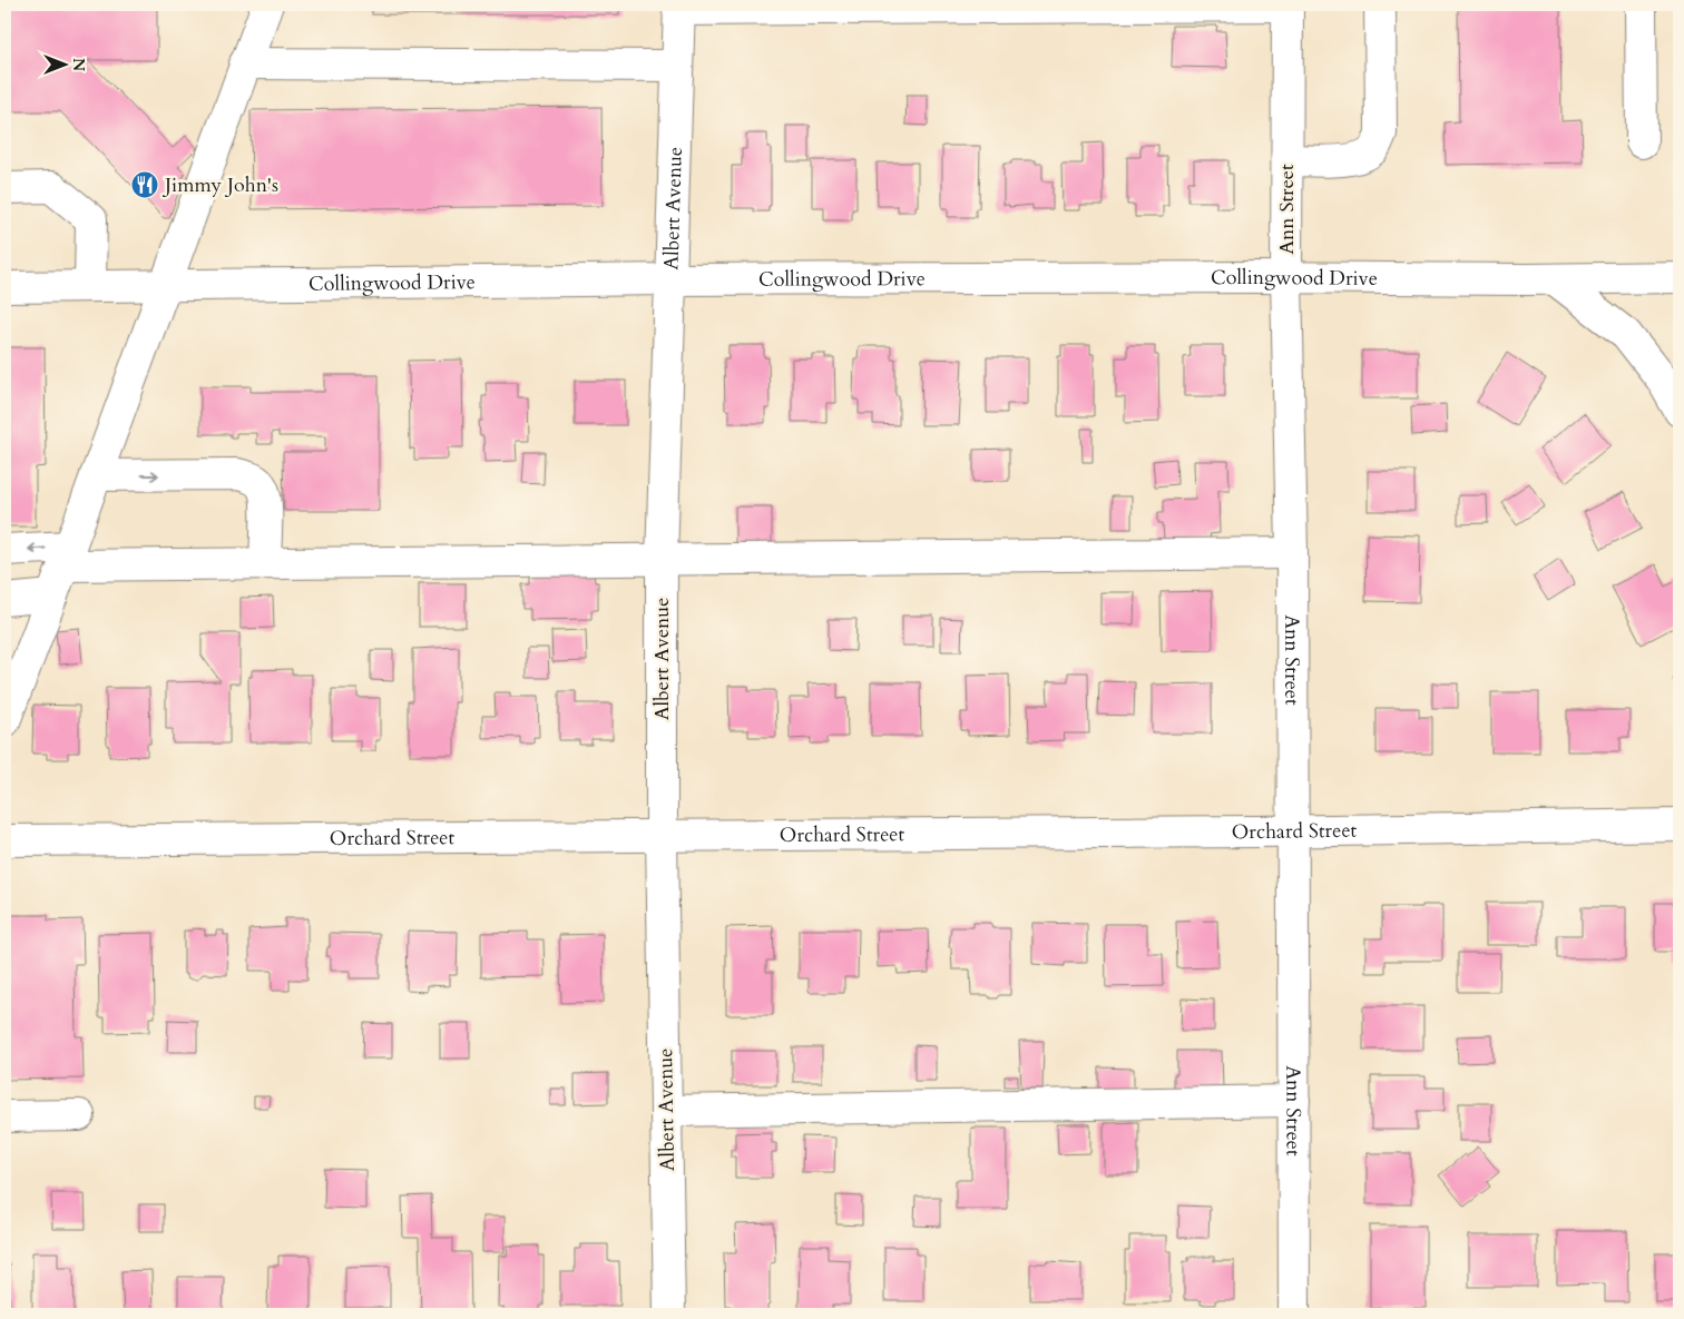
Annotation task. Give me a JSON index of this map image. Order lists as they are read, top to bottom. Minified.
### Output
{"streets":{"street":["Albert Avenue","Ann Street","Collingwood Drive","Orchard Street"]},"crossings":[["Albert Avenue","Collingwood Drive"],["Albert Avenue","Orchard Street"],["Ann Street","Collingwood Drive"],["Ann Street","Orchard Street"]],"places":{"restaurant":["Jimmy John's"]},"north":"right"}
